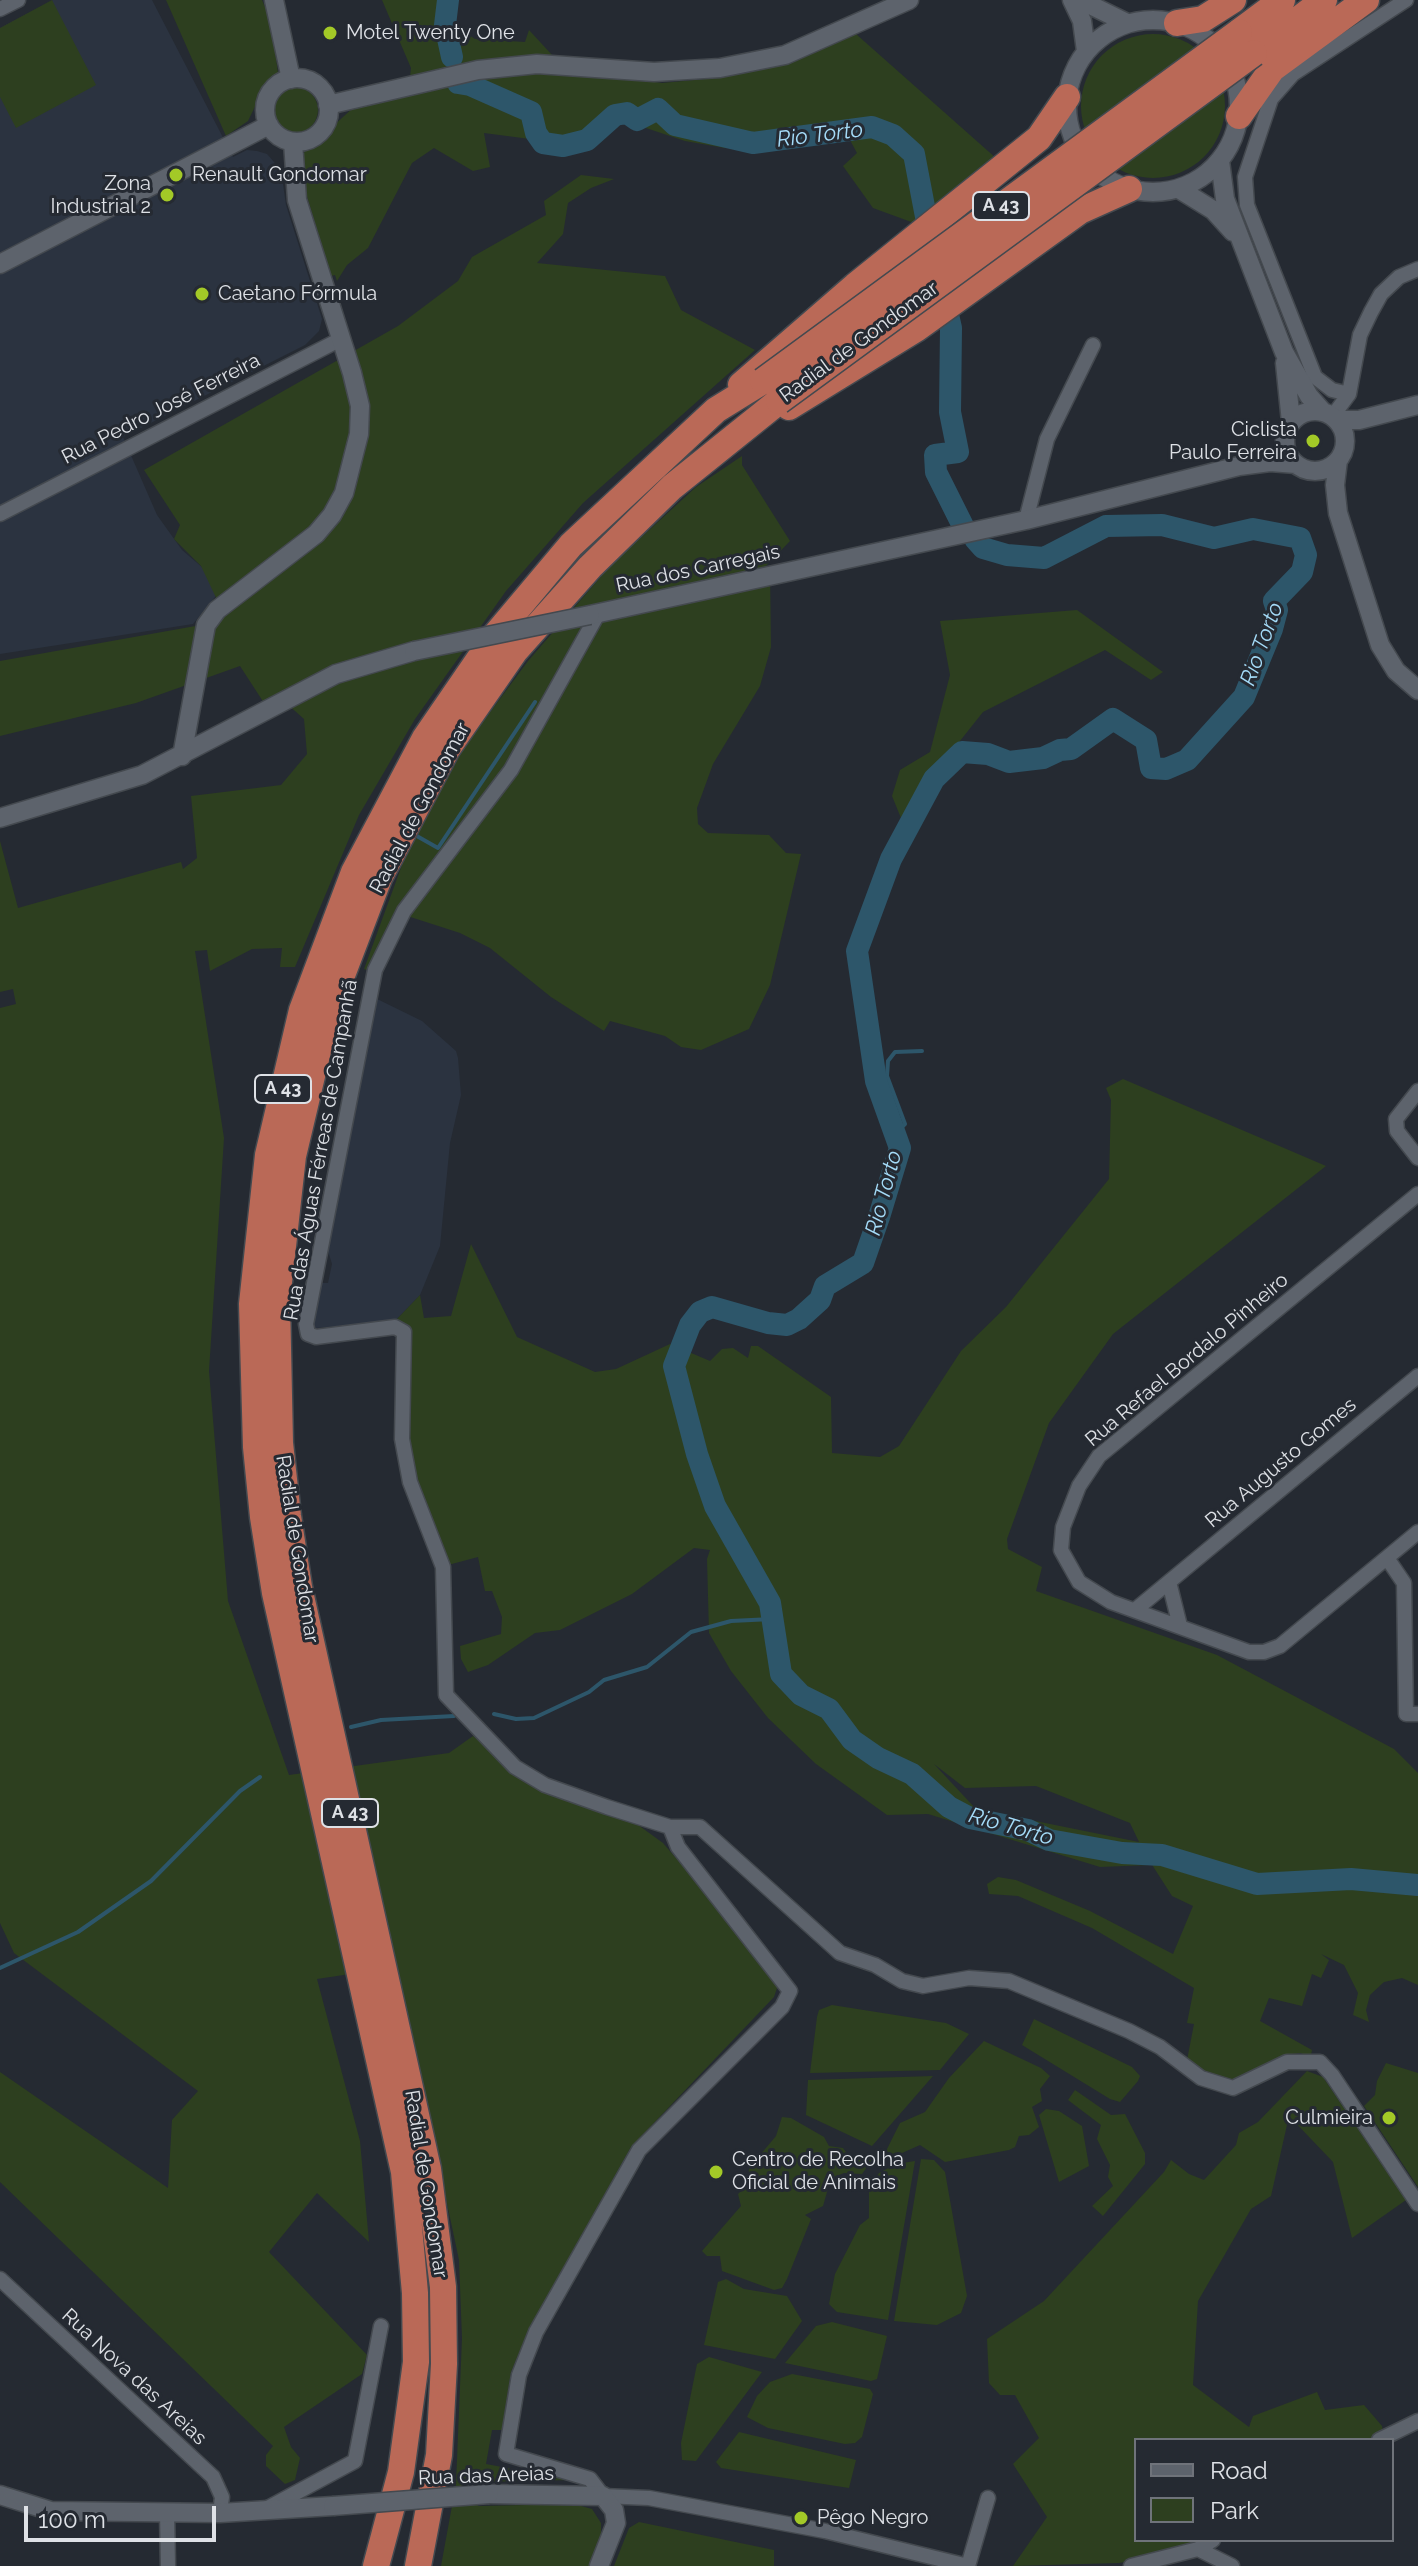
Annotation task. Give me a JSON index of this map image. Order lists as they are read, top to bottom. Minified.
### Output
{"streets":{"highway":["A 43","Radial de Gondomar"],"street":["Rua Pedro José Ferreira","Rua dos Carregais","Rua das Águas Férreas de Campanhã","Rua Refael Bordalo Pinheiro","Rua Augusto Gomes","Rua Nova das Areias","Rua das Areias"]},"crossings":[["A 43","Radial de Gondomar"],["Rua dos Carregais","Rua das Águas Férreas de Campanhã"],["Rua Refael Bordalo Pinheiro","Rua Augusto Gomes"],["Rua Nova das Areias","Rua das Areias"]],"water":["Rio Torto"],"places":["Motel Twenty One","Renault Gondomar","Zona Industrial 2","Caetano Fórmula","Ciclista Paulo Ferreira","Culmieira","Centro de Recolha Oficial de Animais","Pêgo Negro"],"legend":["Road","Park"],"scale_bar":"100 m"}
